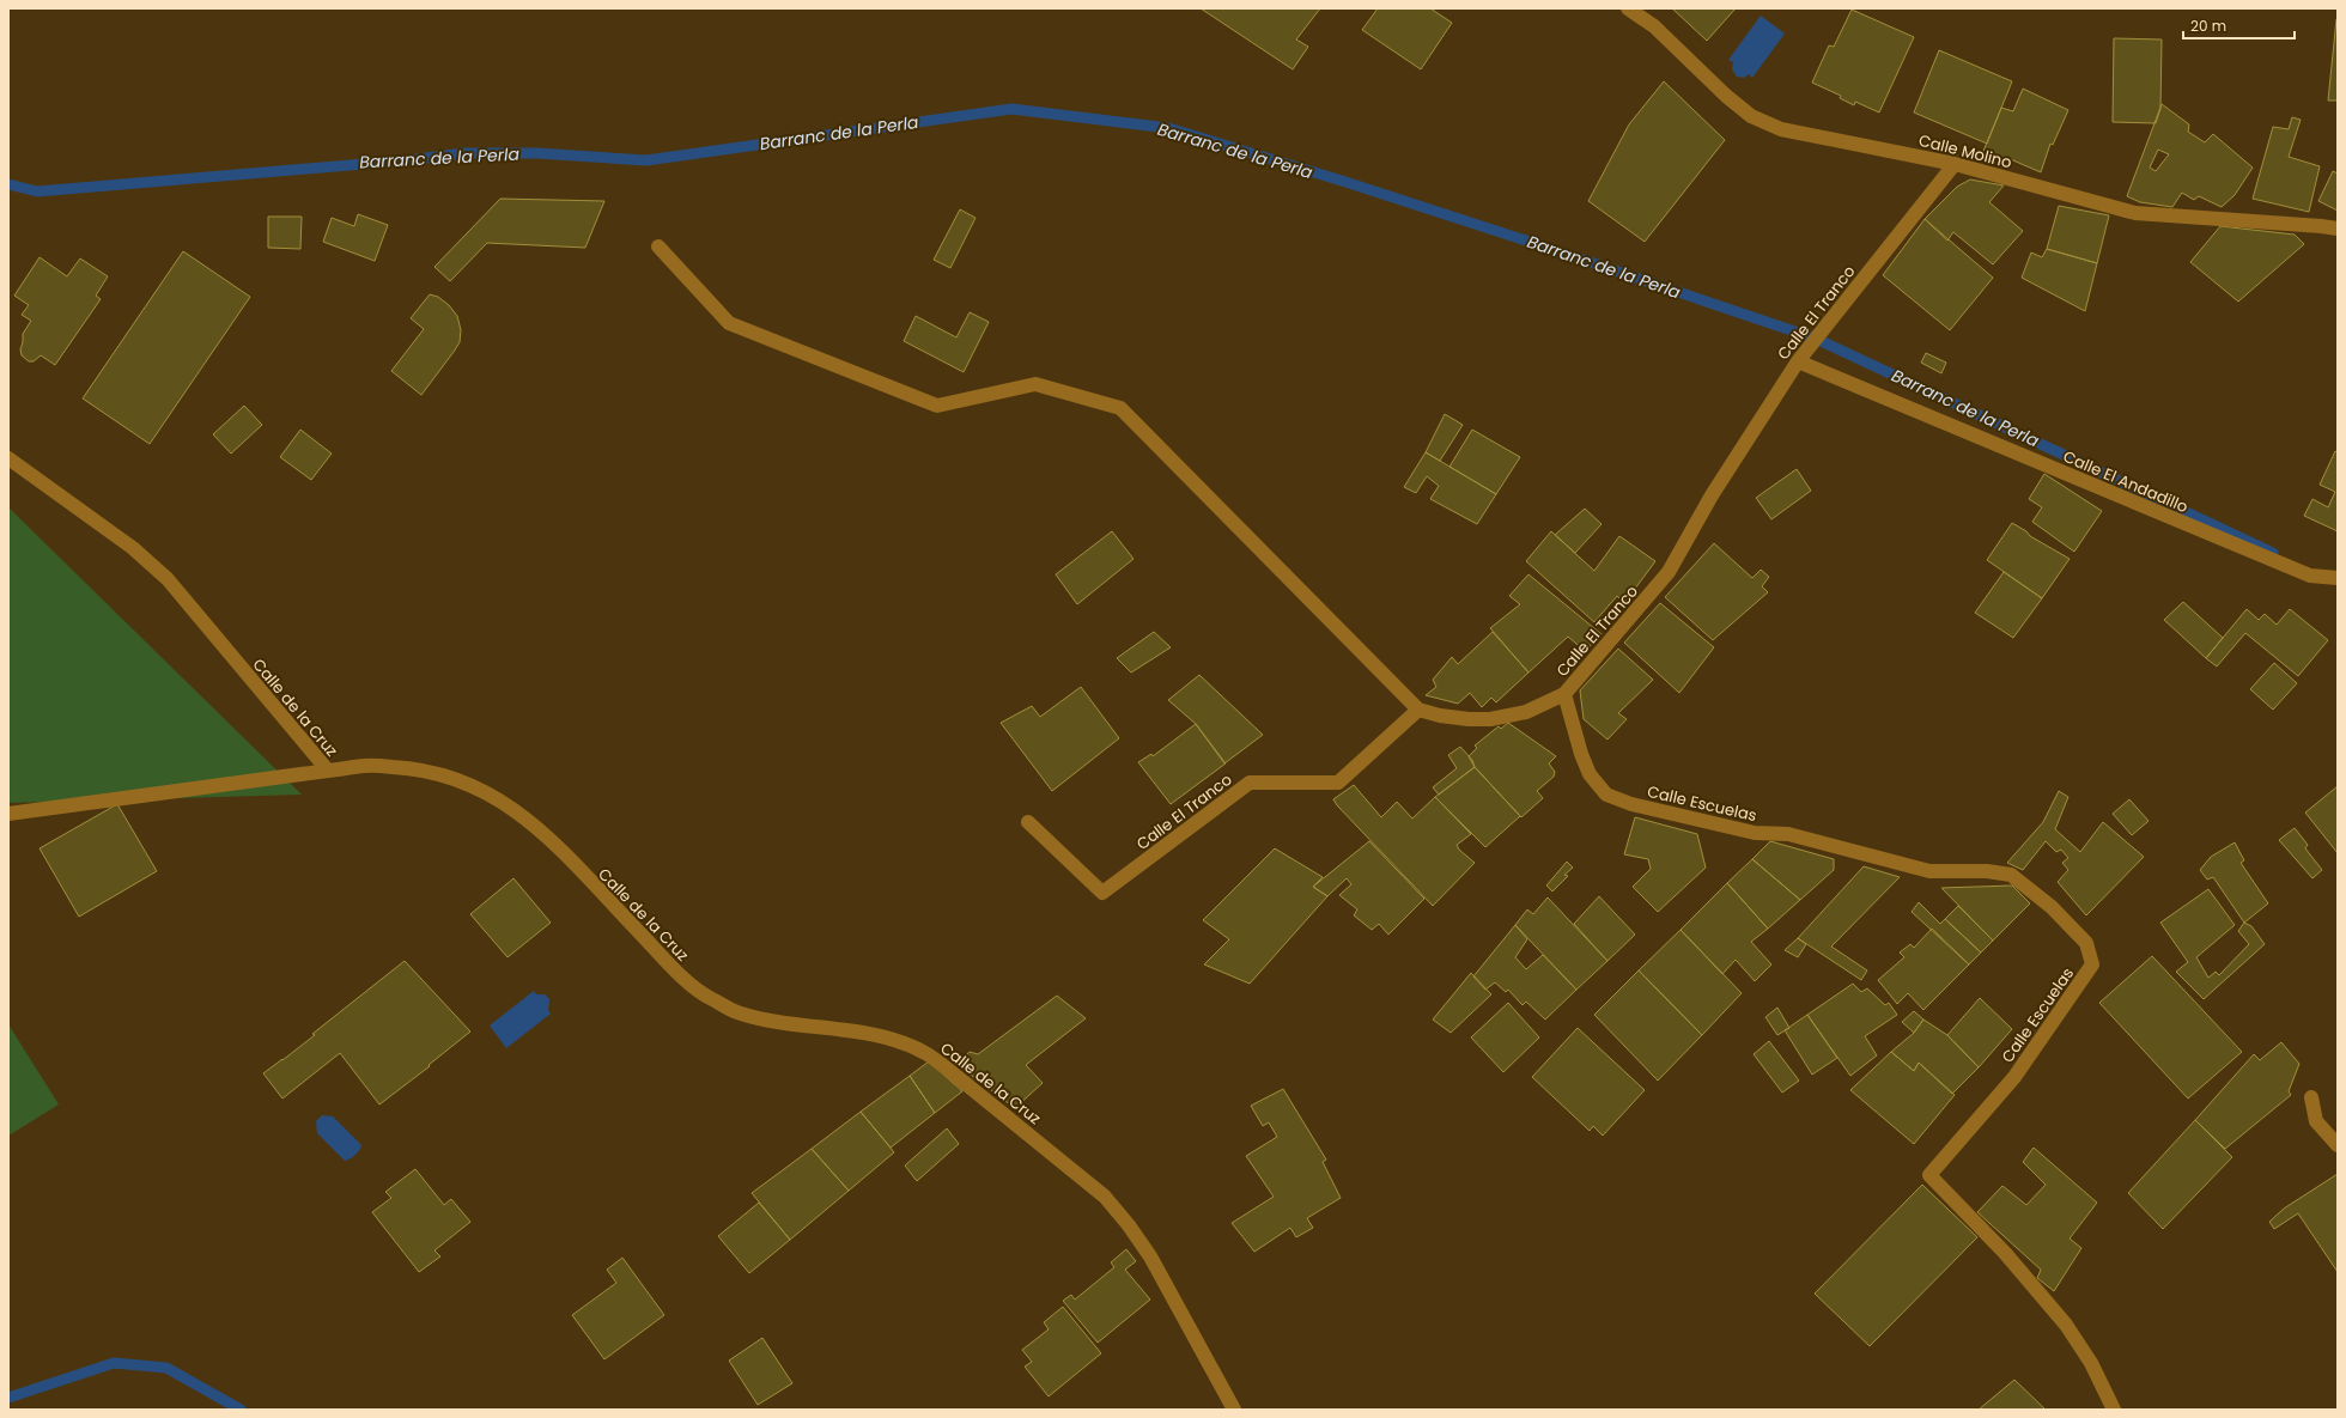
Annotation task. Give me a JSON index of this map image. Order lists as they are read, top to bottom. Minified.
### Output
{"streets":{"street":["Calle Molino","Calle El Tranco","Calle El Andadillo","Calle de la Cruz","Calle Escuelas"]},"crossings":[["Calle Molino","Calle El Tranco"],["Calle El Tranco","Calle El Andadillo"],["Calle El Tranco","Calle Escuelas"]],"water":["Barranc de la Perla"],"scale_bar":"20 m"}
